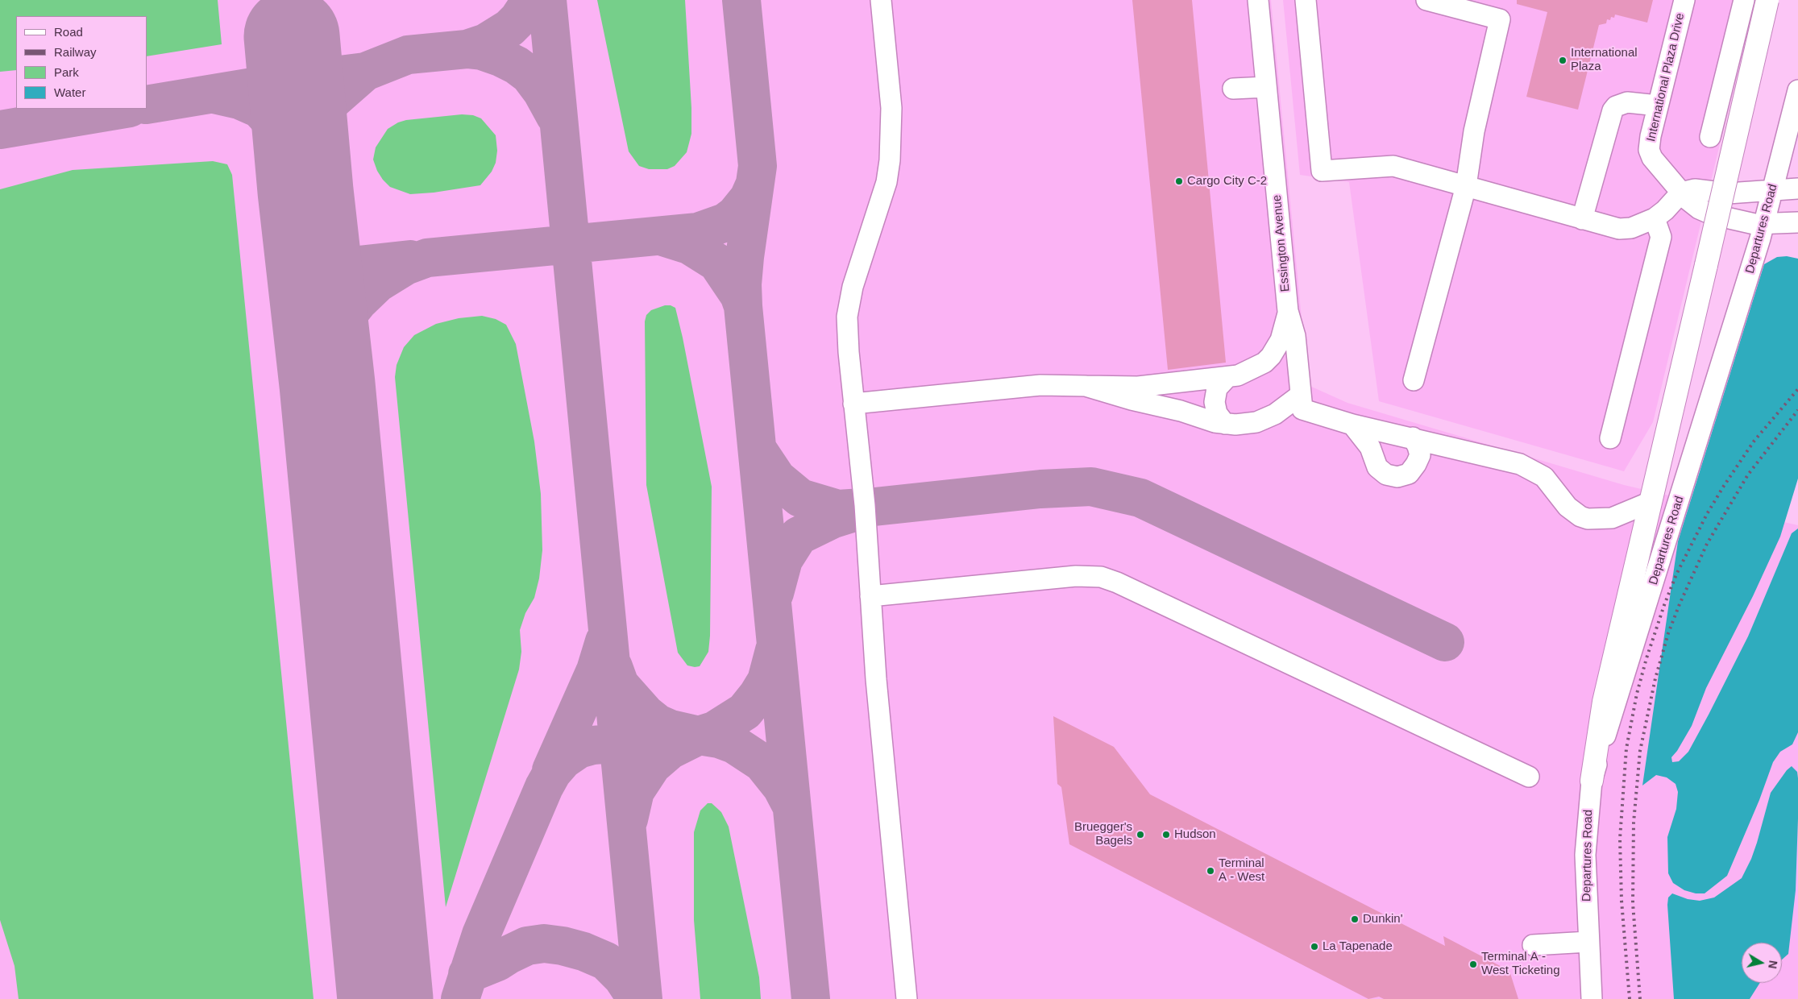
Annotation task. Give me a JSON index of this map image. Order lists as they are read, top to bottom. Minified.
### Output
{"streets":{"street":["International Plaza Drive","Departures Road","Essington Avenue"]},"crossings":[["International Plaza Drive","Departures Road"]],"places":["International Plaza","Cargo City C-2","Bruegger's Bagels","Hudson","Terminal A - West","Dunkin'","La Tapenade","Terminal A - West Ticketing"],"legend":["Road","Railway","Park","Water"],"north":"right"}
